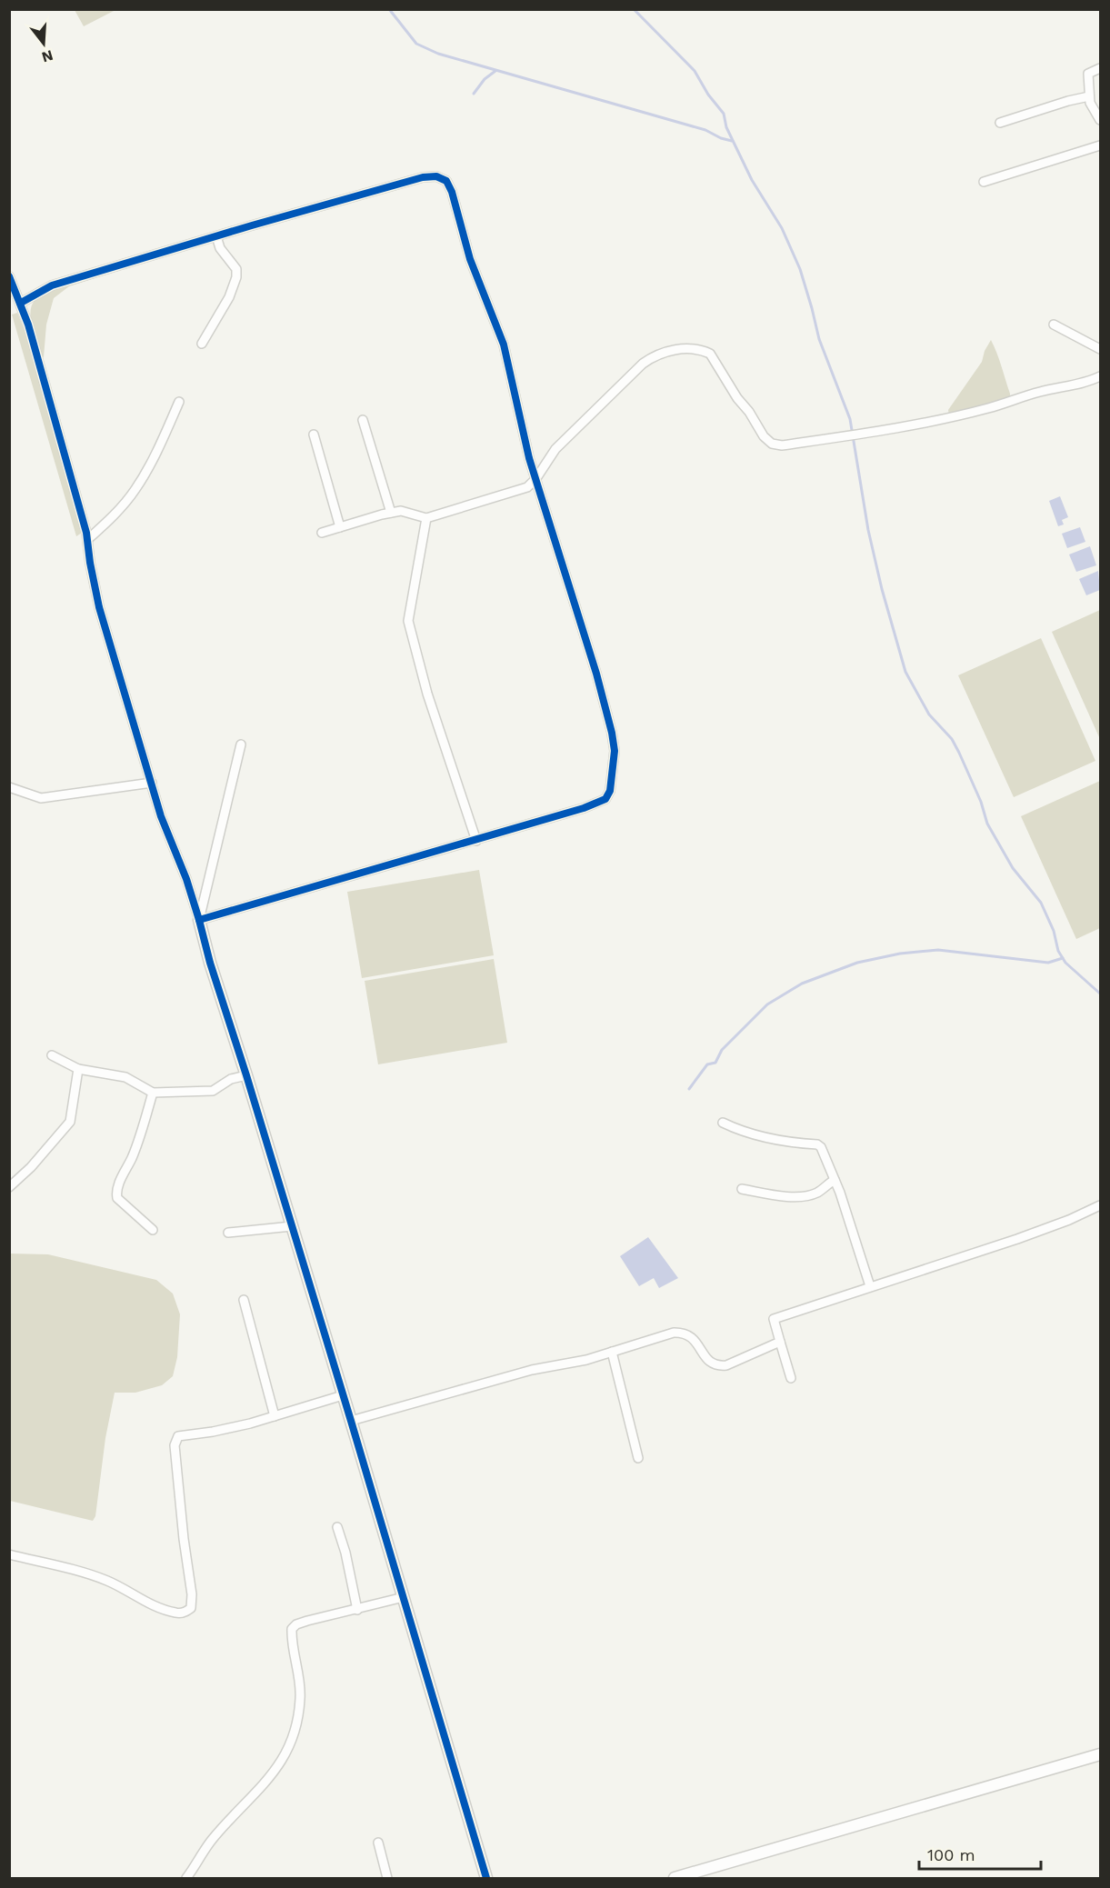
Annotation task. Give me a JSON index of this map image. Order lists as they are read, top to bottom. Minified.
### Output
{"scale_bar":"100 m","north":"bottom"}
